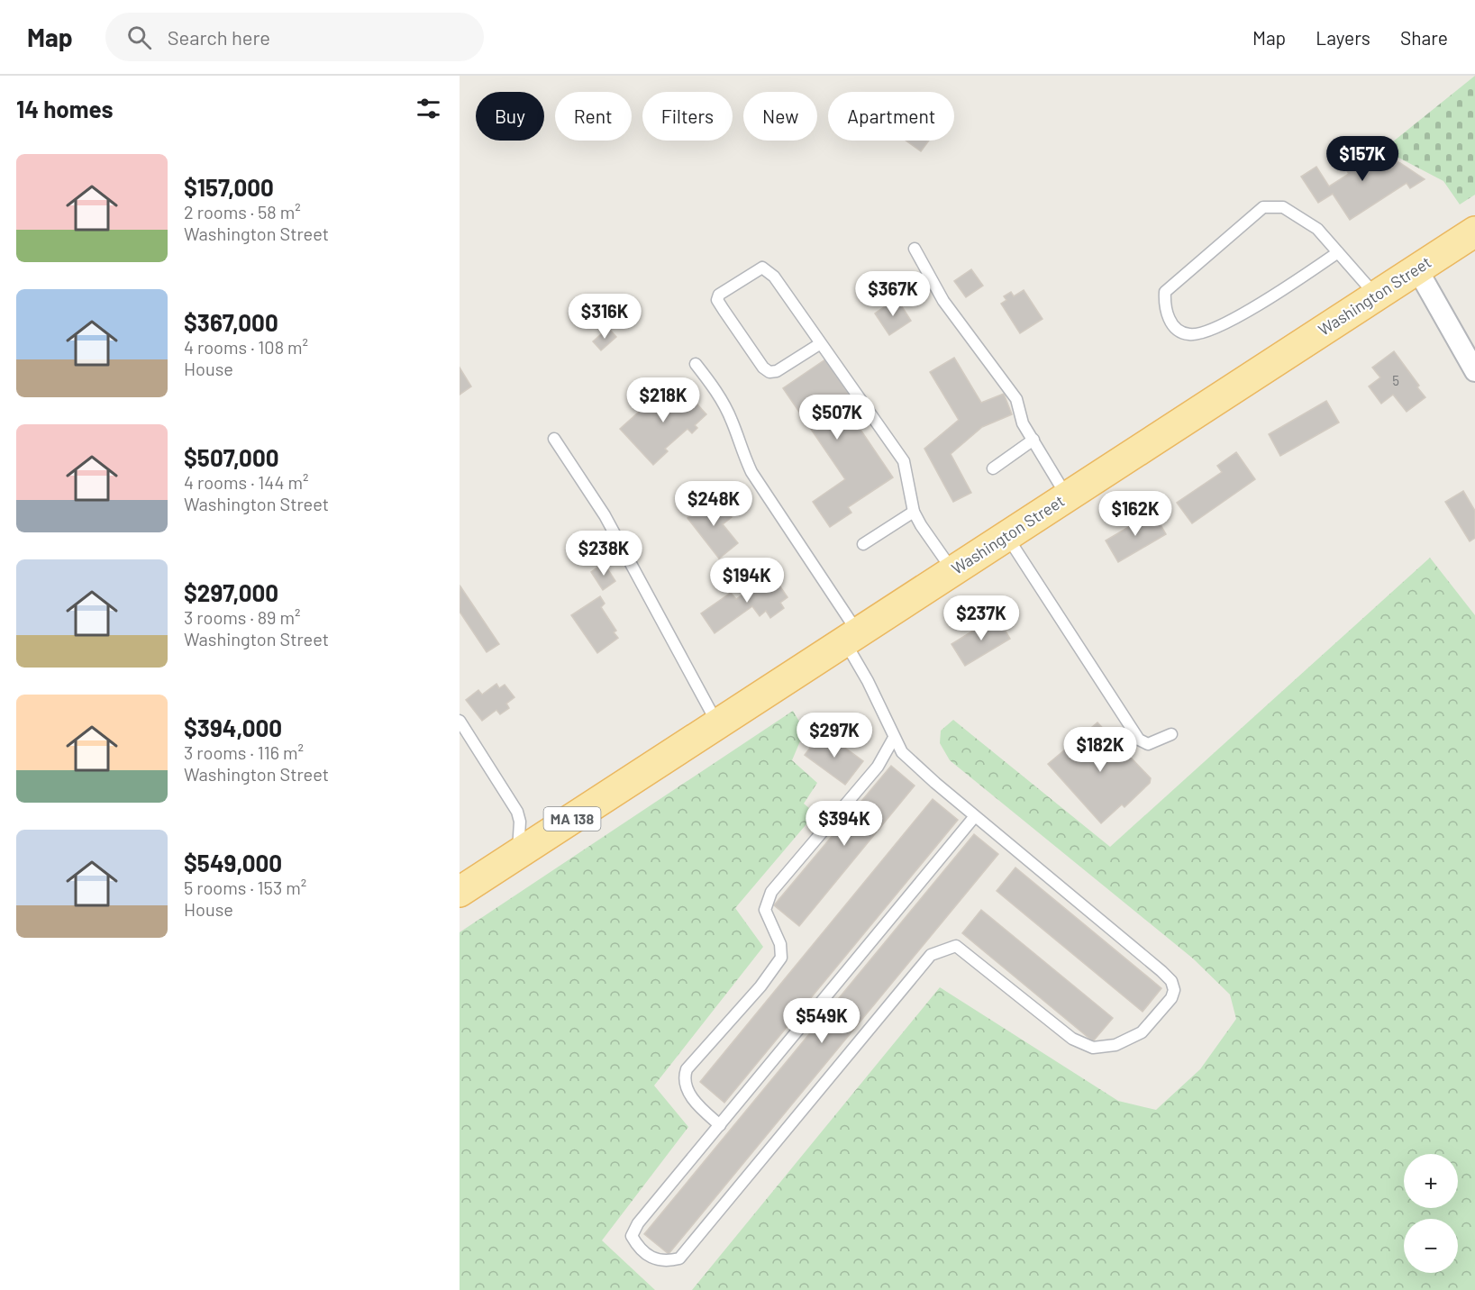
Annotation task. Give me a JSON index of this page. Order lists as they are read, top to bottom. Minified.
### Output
{"streets":{"main road":["Washington Street","MA 138"]},"house_numbers":["5"],"page":{"header":"Map","search":"Search here","nav":["Map","Layers","Share"],"heading":"14 homes","chip":["Buy","Rent","Filters","New","Apartment"],"price":["$157K","$367K","$316K","$218K","$507K","$248K","$162K","$238K","$194K","$237K","$297K","$182K","$394K","$549K"],"list":[{"name":"$157,000","note":"2 rooms · 58 m² · Washington Street"},{"name":"$367,000","note":"4 rooms · 108 m² · House"},{"name":"$507,000","note":"4 rooms · 144 m² · Washington Street"},{"name":"$297,000","note":"3 rooms · 89 m² · Washington Street"},{"name":"$394,000","note":"3 rooms · 116 m² · Washington Street"},{"name":"$549,000","note":"5 rooms · 153 m² · House"}],"map_buttons":["+","−"]}}
